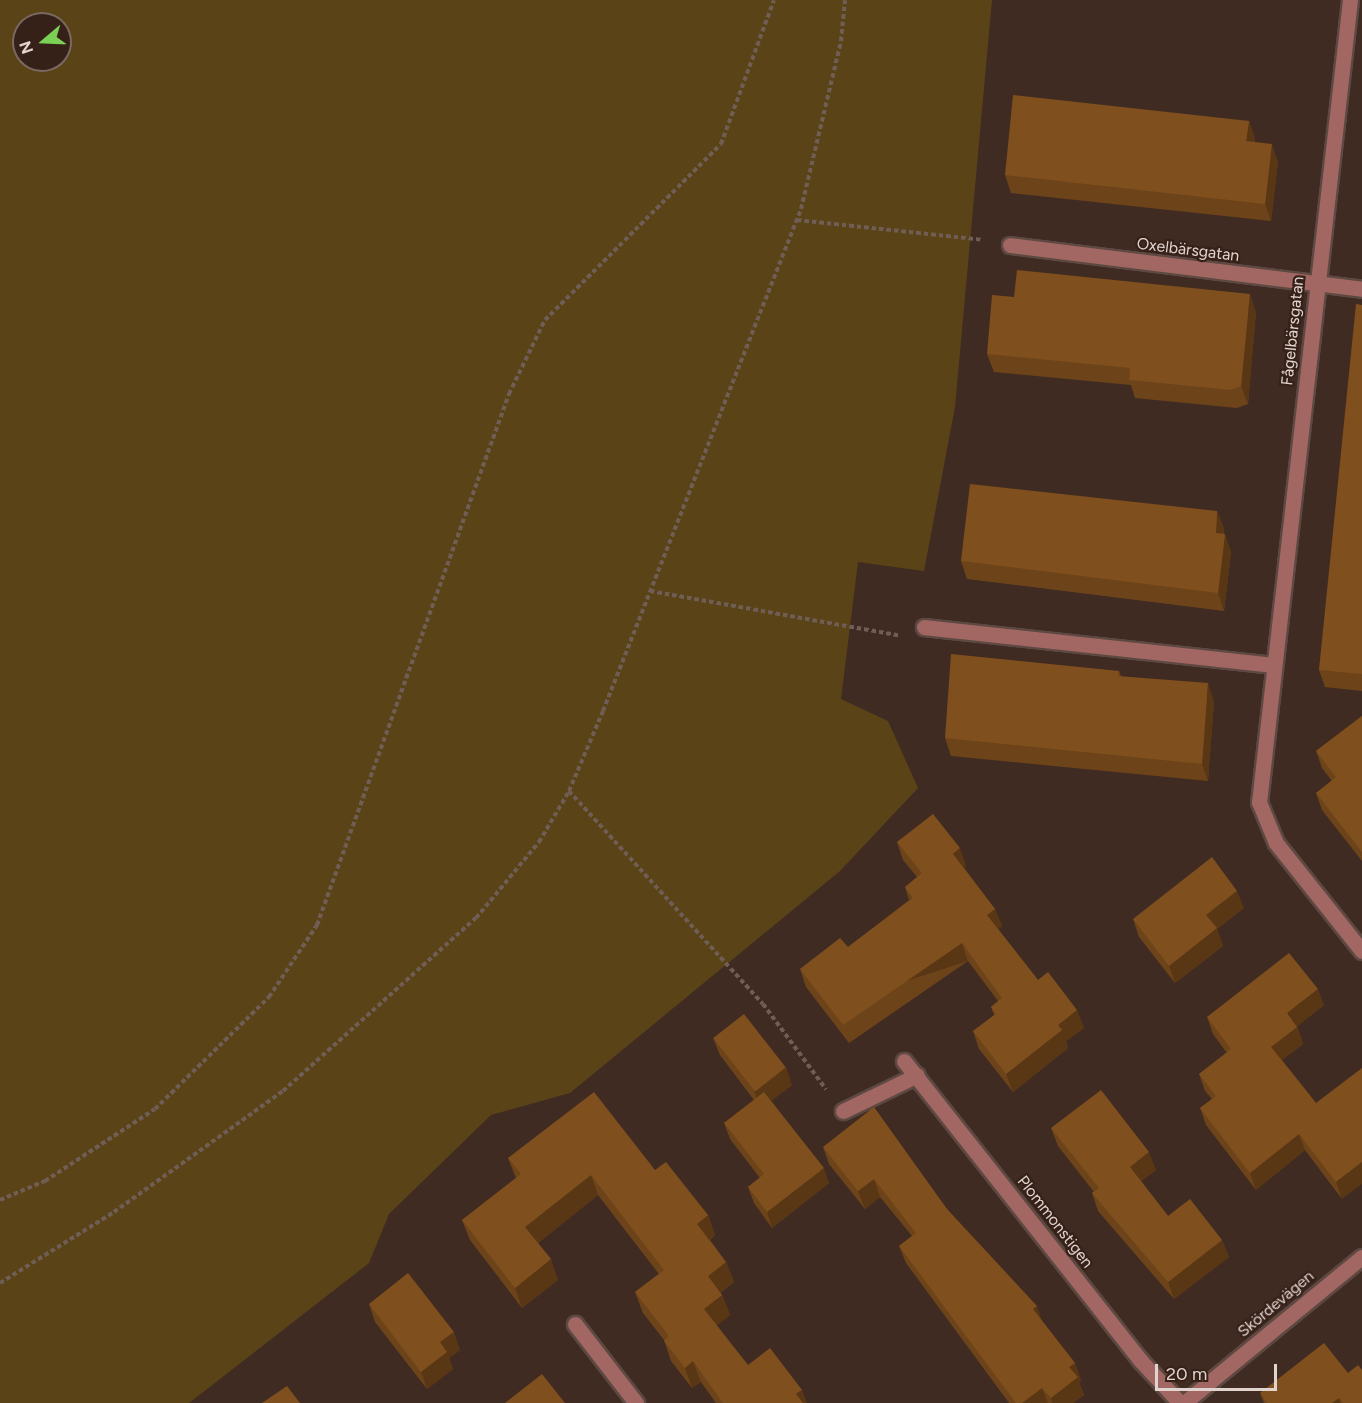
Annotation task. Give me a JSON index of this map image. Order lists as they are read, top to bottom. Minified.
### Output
{"streets":{"street":["Oxelbärsgatan","Fågelbärsgatan","Plommonstigen","Skördevägen"]},"crossings":[["Oxelbärsgatan","Fågelbärsgatan"],["Plommonstigen","Skördevägen"]],"scale_bar":"20 m","north":"left"}
